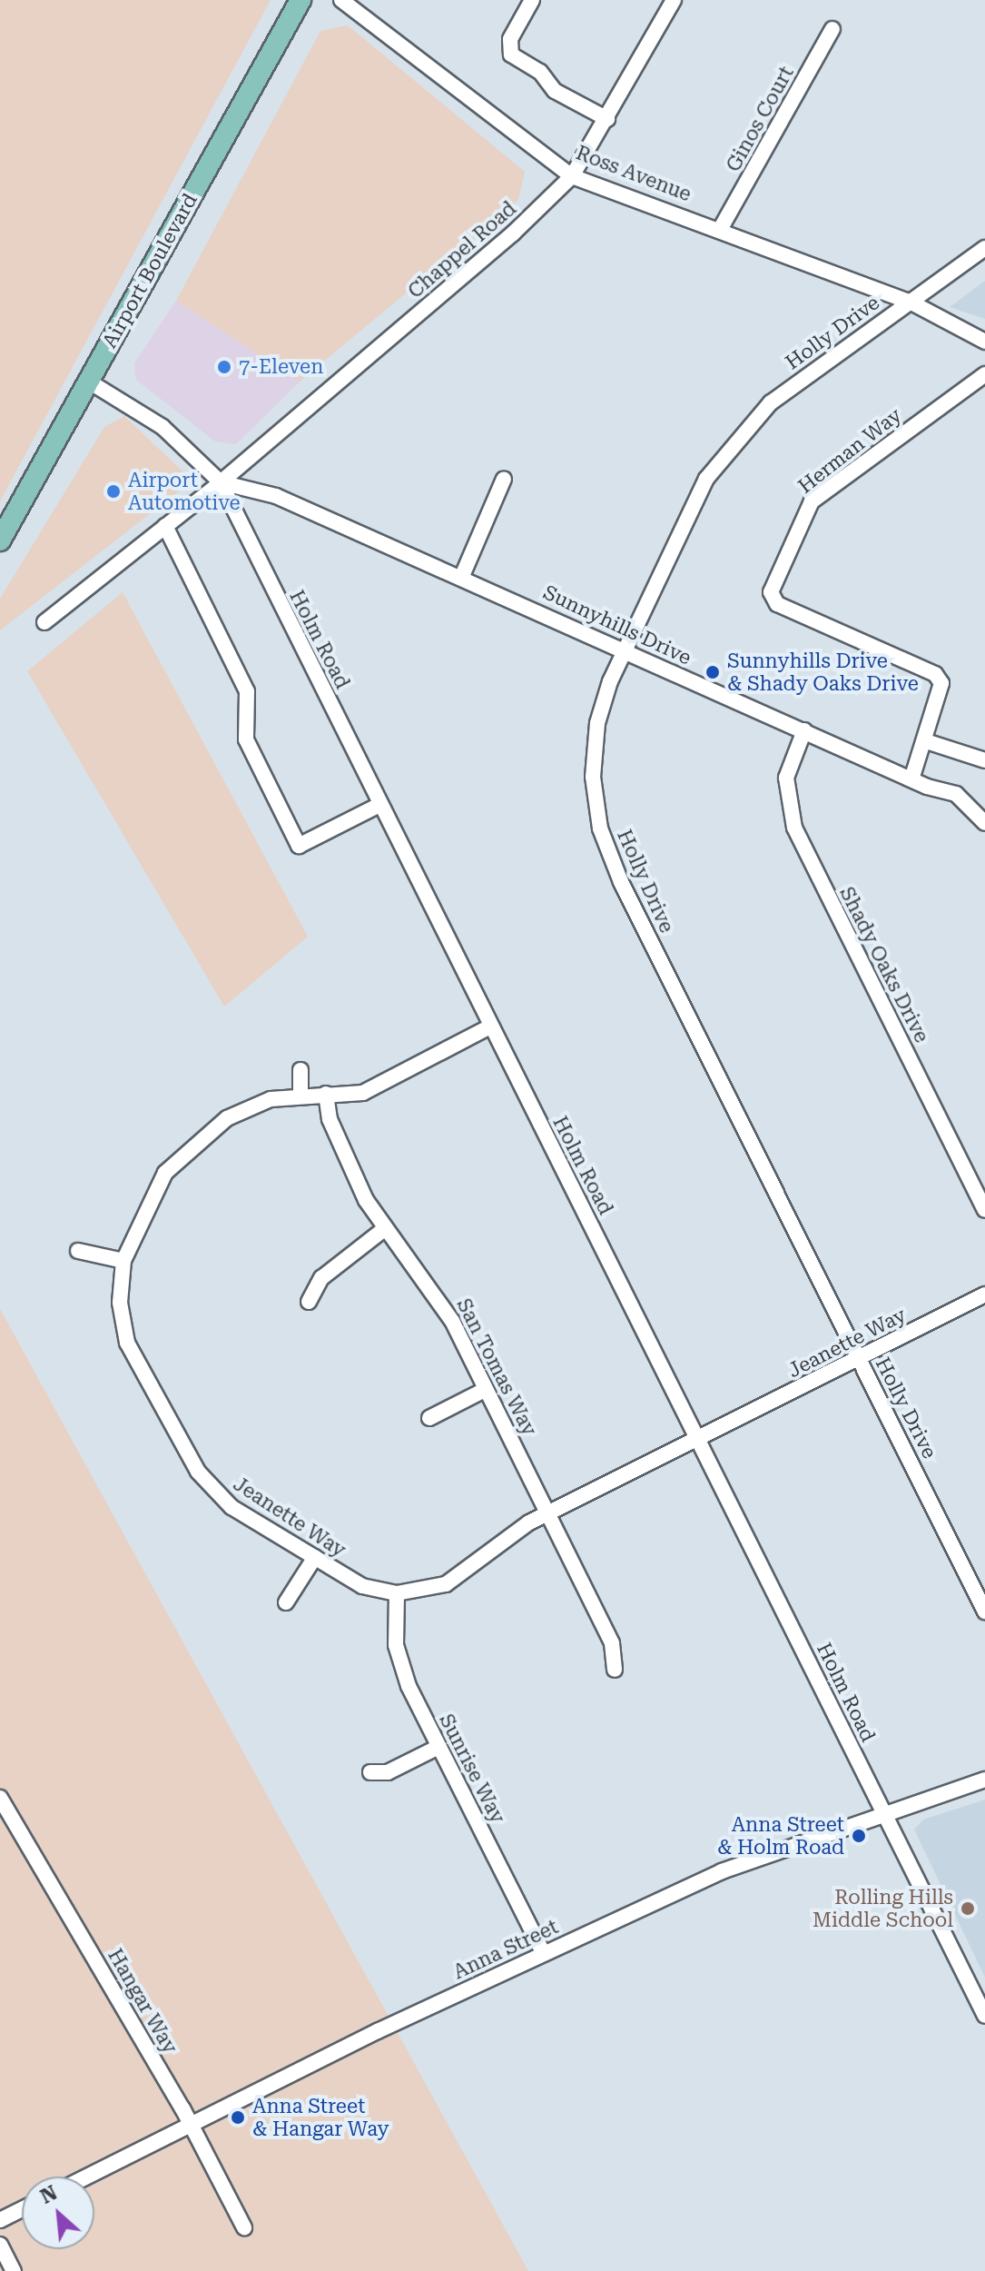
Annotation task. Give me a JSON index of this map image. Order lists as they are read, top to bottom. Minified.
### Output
{"streets":{"main road":["Airport Boulevard"],"street":["Ginos Court","Ross Avenue","Chappel Road","Holly Drive","Herman Way","Sunnyhills Drive","Holm Road","Shady Oaks Drive","Jeanette Way","San Tomas Way","Sunrise Way","Anna Street","Hangar Way"]},"crossings":[["Ginos Court","Ross Avenue"],["Ross Avenue","Chappel Road"],["Ross Avenue","Holly Drive"],["Chappel Road","Sunnyhills Drive"],["Chappel Road","Holm Road"],["Airport Boulevard","Holm Road"],["Holly Drive","Sunnyhills Drive"],["Holly Drive","Jeanette Way"],["Herman Way","Sunnyhills Drive"],["Sunnyhills Drive","Holm Road"],["Sunnyhills Drive","Shady Oaks Drive"],["Holm Road","Jeanette Way"],["Holm Road","Anna Street"],["Jeanette Way","San Tomas Way"],["Jeanette Way","Sunrise Way"],["Sunrise Way","Anna Street"],["Anna Street","Hangar Way"]],"places":["7-Eleven","Airport Automotive","Sunnyhills Drive & Shady Oaks Drive","Anna Street & Holm Road","Rolling Hills Middle School","Anna Street & Hangar Way"],"north":"top left"}
